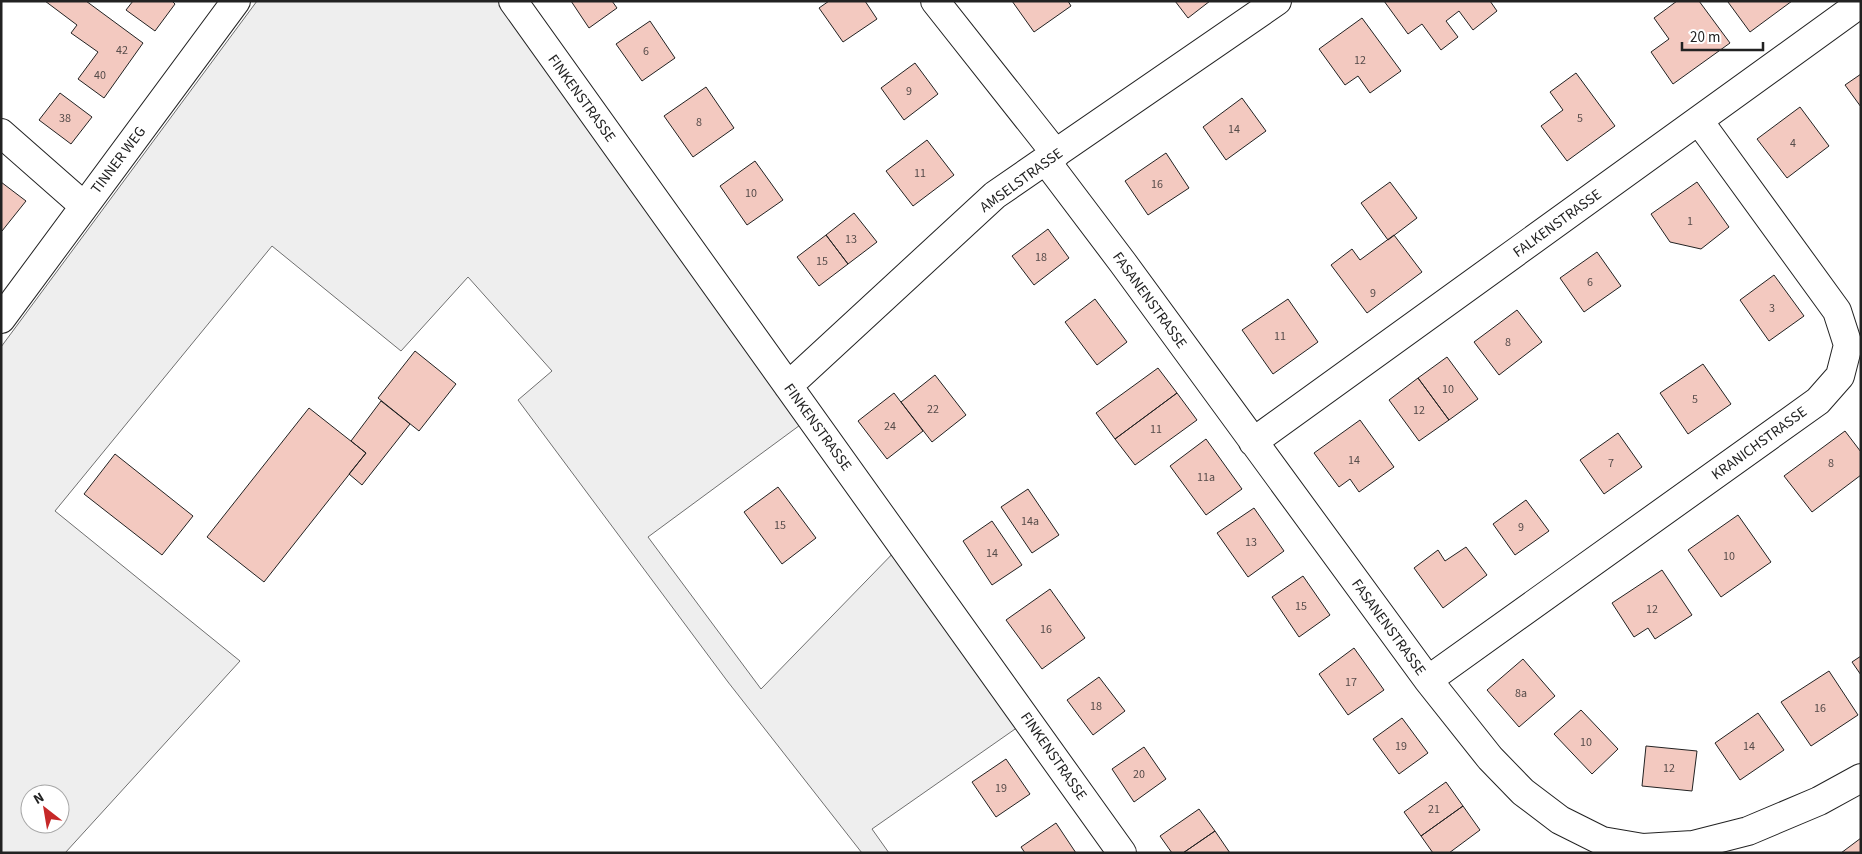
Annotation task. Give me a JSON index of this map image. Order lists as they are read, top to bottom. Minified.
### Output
{"streets":{"street":["FINKENSTRASSE","TINNER WEG","AMSELSTRASSE","FALKENSTRASSE","FASANENSTRASSE","KRANICHSTRASSE"]},"crossings":[["FINKENSTRASSE","AMSELSTRASSE"],["AMSELSTRASSE","FASANENSTRASSE"],["FALKENSTRASSE","FASANENSTRASSE"],["FALKENSTRASSE","KRANICHSTRASSE"],["FASANENSTRASSE","KRANICHSTRASSE"]],"house_numbers":["42","6","12","40","9","38","5","8","14","4","11","16","10","1","13","18","15","6","9","3","11","8","10","5","22","12","24","11","14","7","8","11a","14a","15","9","13","14","10","15","12","16","17","8a","18","16","10","19","14","12","20","19","21"],"scale_bar":"20 m","north":"top left"}
